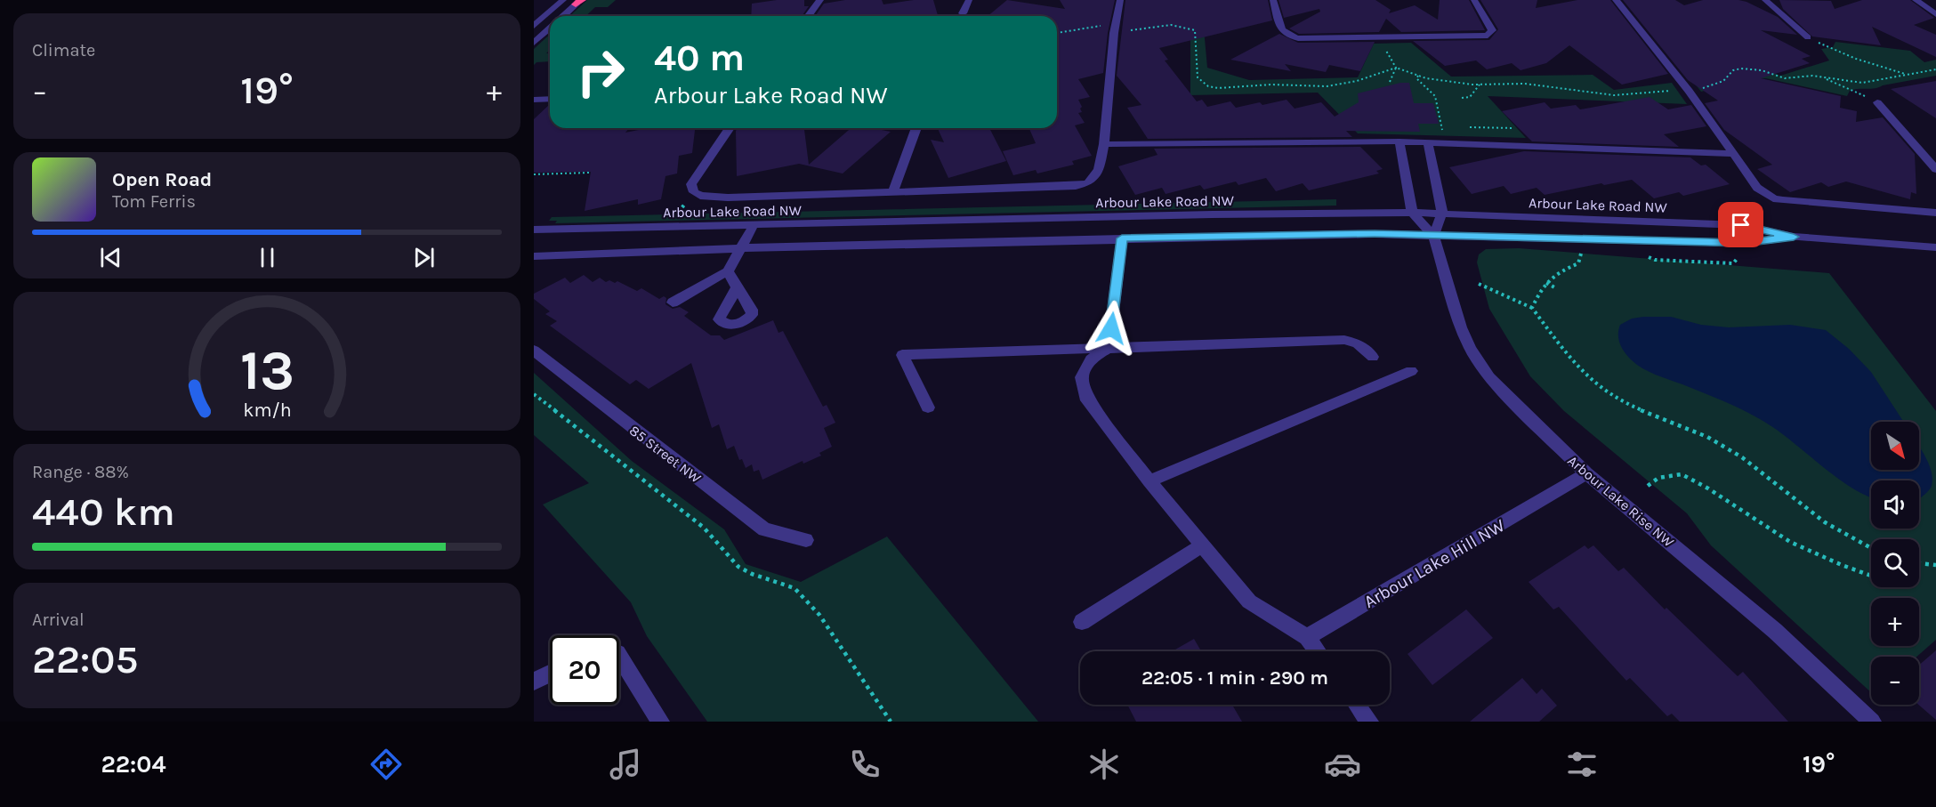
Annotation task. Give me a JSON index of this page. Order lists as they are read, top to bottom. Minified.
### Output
{"streets":{"street":["Arbour Lake Road NW","85 Street NW","Arbour Lake Rise NW","Arbour Lake Hill NW"]},"crossings":[["Arbour Lake Road NW","Arbour Lake Rise NW"],["Arbour Lake Rise NW","Arbour Lake Hill NW"]],"north":"bottom right","page":{"tile":["Climate",["Range · 88%","440 km"],["Arrival","22:05"]],"turn":["40 m","Arbour Lake Road NW"],"heat":["−","19°","+"],"song":["Open Road","Tom Ferris"],"map_buttons":["+","−"],"limit":"20","trip":"22:05 · 1 min · 290 m","tabs":["22:04","19°"],"gauge":["13","km/h"]}}
